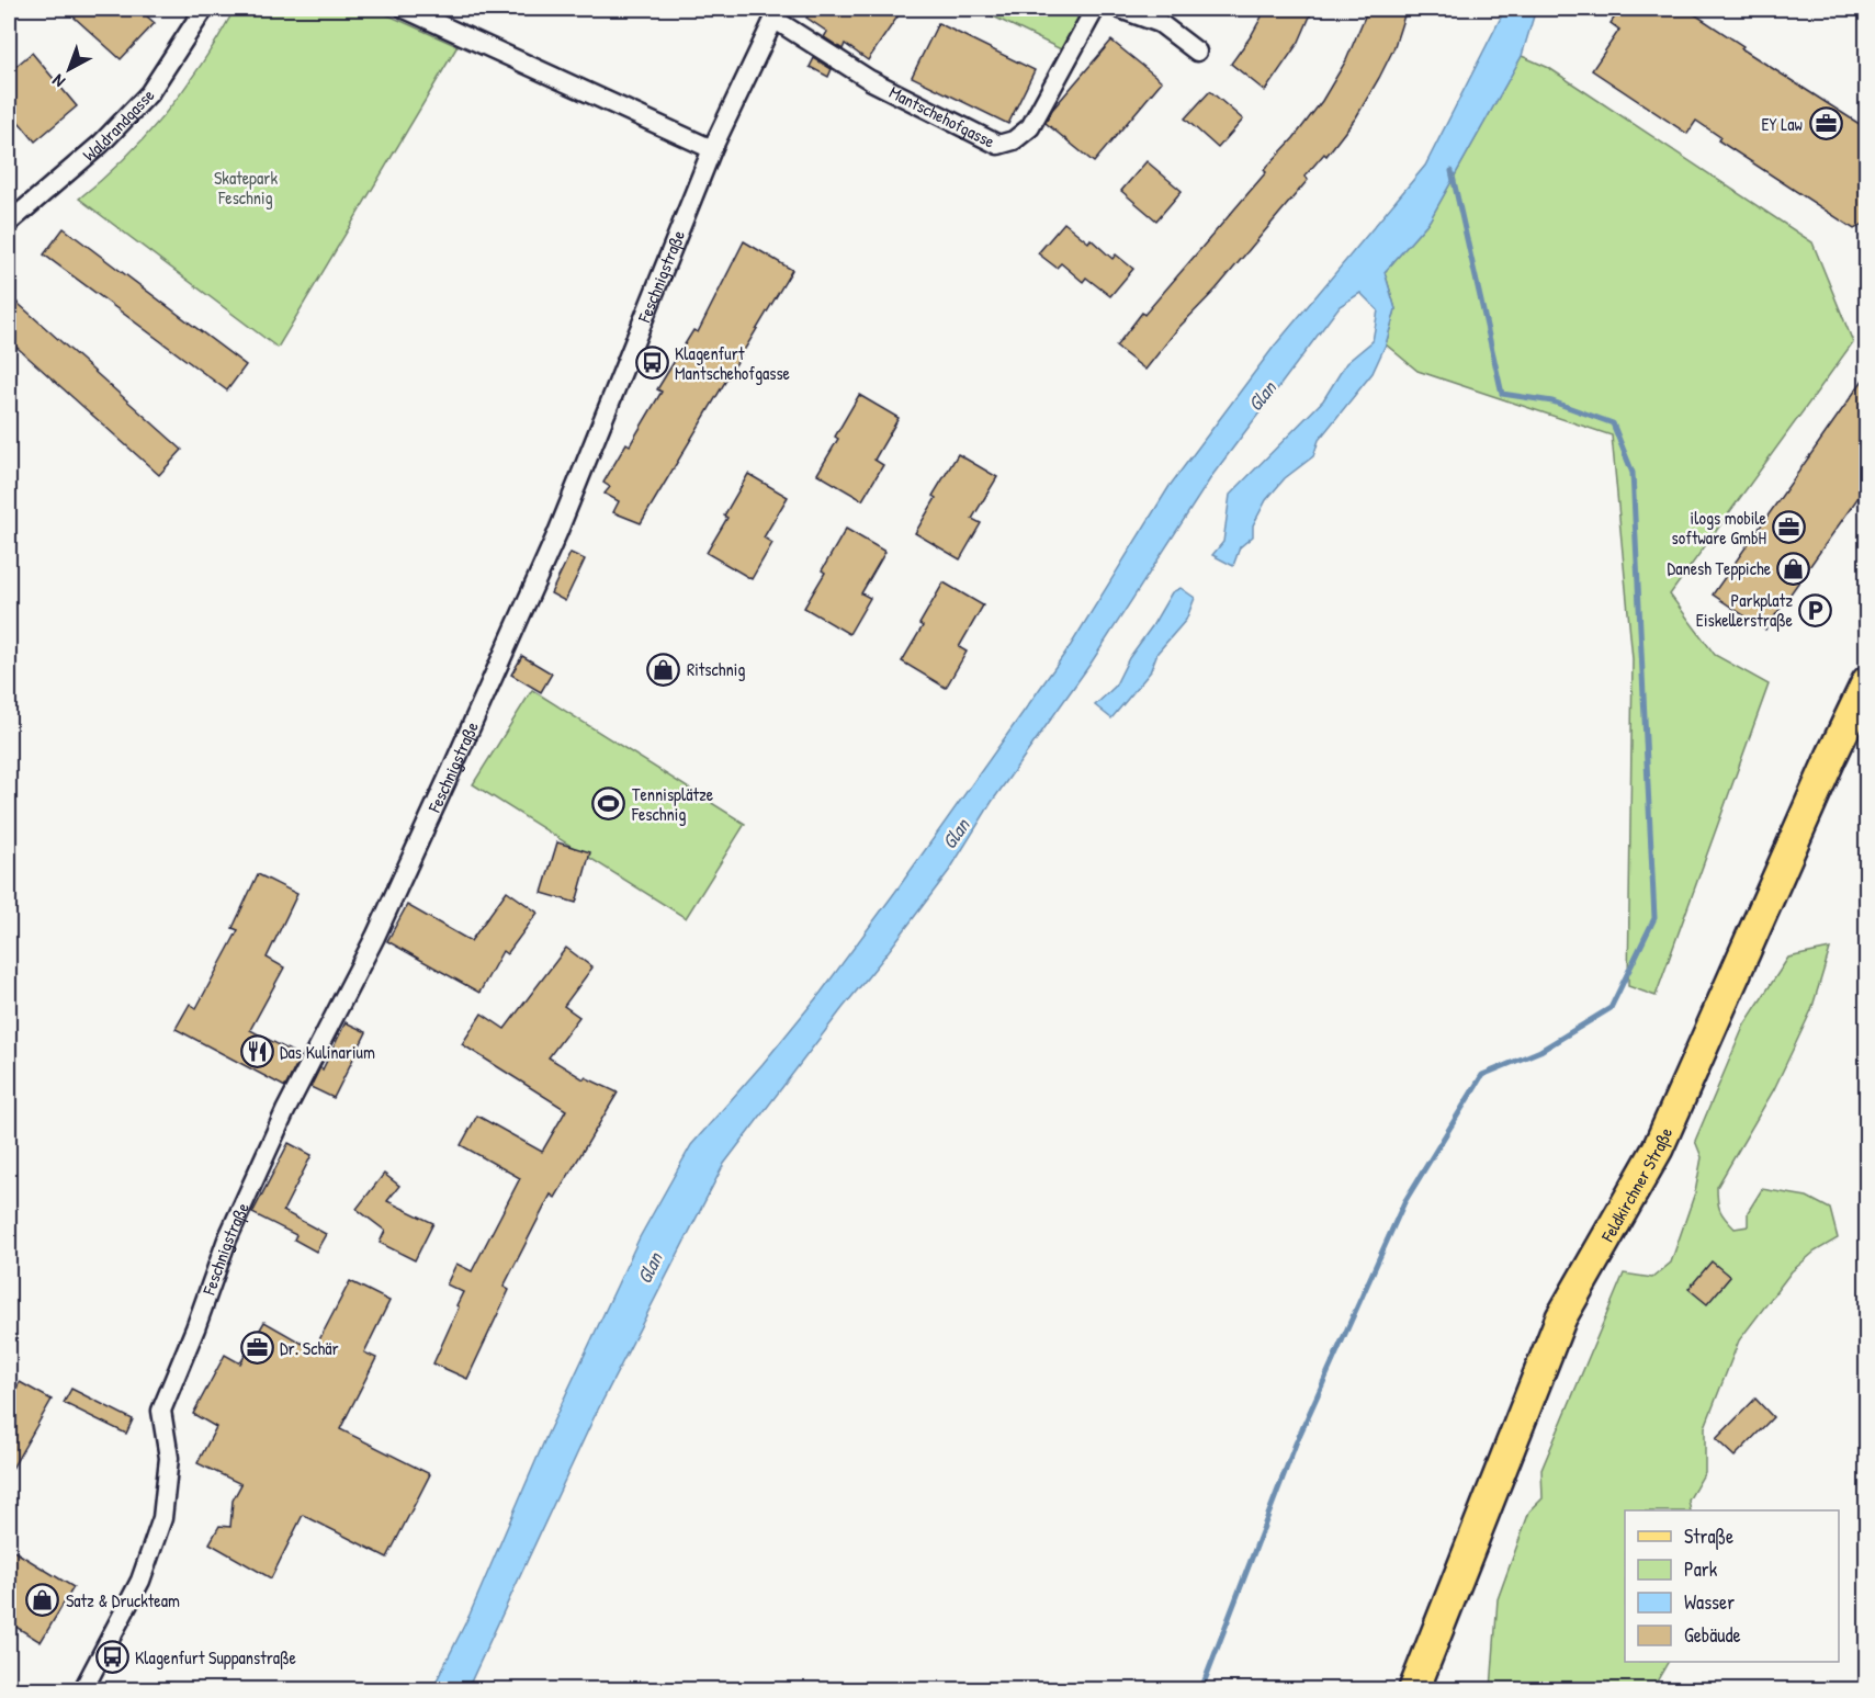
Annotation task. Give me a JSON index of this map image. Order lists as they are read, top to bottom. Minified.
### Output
{"streets":{"main road":["Feldkirchner Straße"],"street":["Mantschehofgasse","Waldrandgasse","Feschnigstraße"]},"crossings":[["Mantschehofgasse","Feschnigstraße"]],"water":["Glan"],"parks":["Skatepark Feschnig"],"places":{"office":["EY Law","ilogs mobile software GmbH","Dr. Schär"],"bus stop":["Klagenfurt Mantschehofgasse","Klagenfurt Suppanstraße"],"shop":["Danesh Teppiche","Ritschnig","Satz & Druckteam"],"parking":["Parkplatz Eiskellerstraße"],"sports":["Tennisplätze Feschnig"],"restaurant":["Das Kulinarium"]},"legend":["Straße","Park","Wasser","Gebäude"],"north":"bottom left"}
